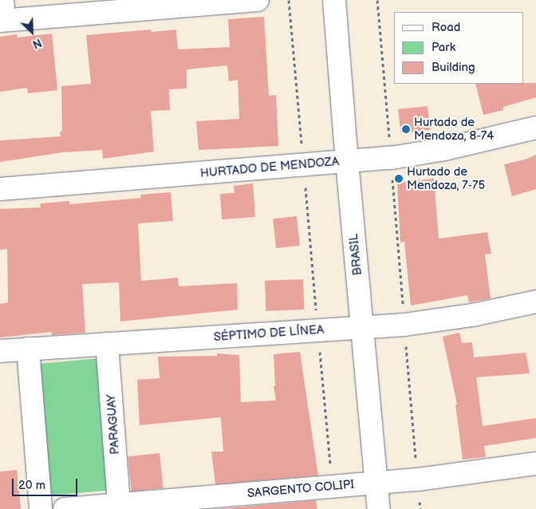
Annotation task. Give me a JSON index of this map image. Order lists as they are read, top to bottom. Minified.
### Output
{"streets":{"street":["HURTADO DE MENDOZA","BRASIL","SÉPTIMO DE LÍNEA","PARAGUAY","SARGENTO COLIPI"]},"crossings":[["HURTADO DE MENDOZA","BRASIL"],["BRASIL","SÉPTIMO DE LÍNEA"],["BRASIL","SARGENTO COLIPI"],["SÉPTIMO DE LÍNEA","PARAGUAY"],["PARAGUAY","SARGENTO COLIPI"]],"places":["Hurtado de Mendoza, 8-74","Hurtado de Mendoza, 7-75"],"legend":["Road","Park","Building"],"scale_bar":"20 m","north":"bottom right"}
